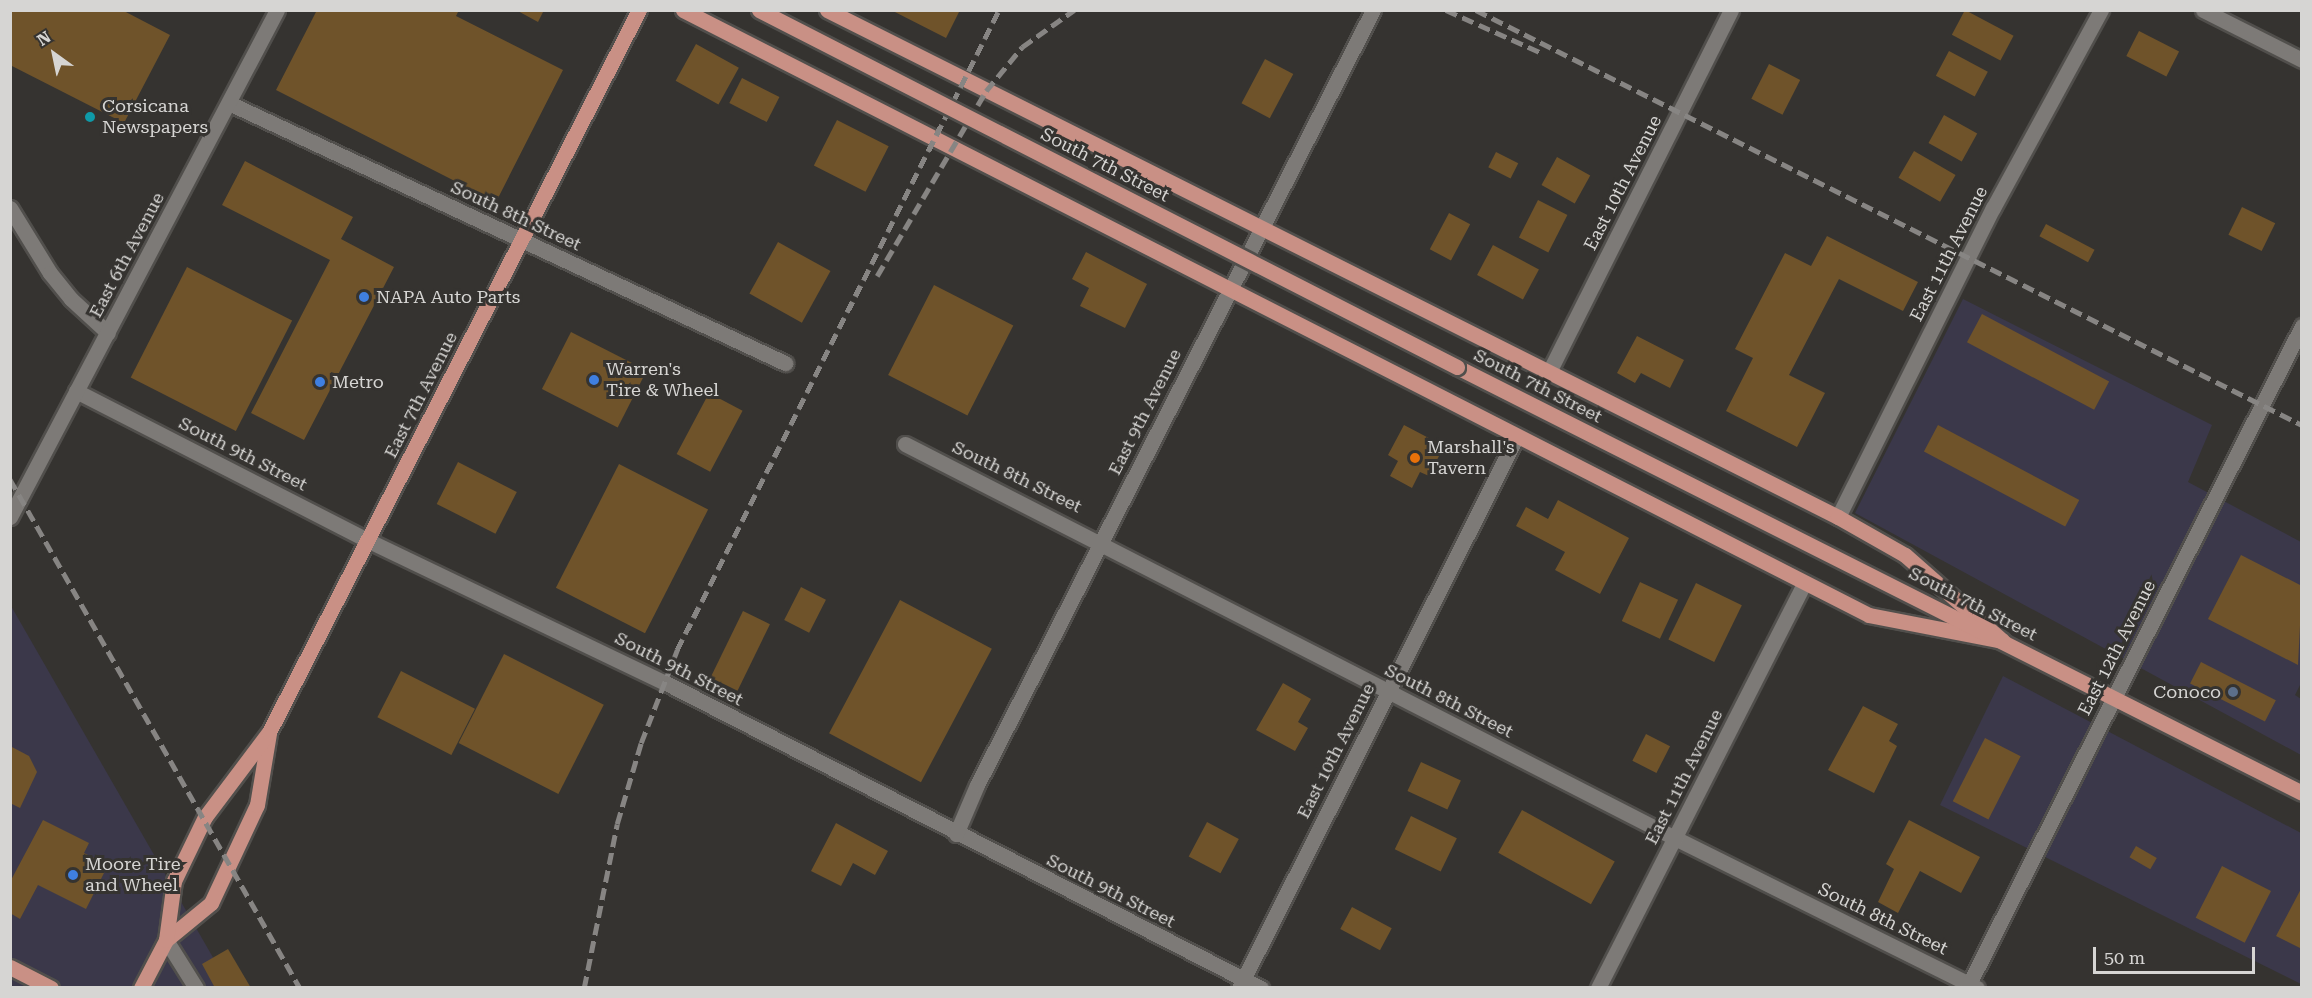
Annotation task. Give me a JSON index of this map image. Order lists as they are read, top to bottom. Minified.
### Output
{"streets":{"main road":["South 7th Street","East 7th Avenue"],"street":["East 10th Avenue","South 8th Street","East 11th Avenue","East 6th Avenue","East 9th Avenue","South 9th Street","East 12th Avenue"]},"crossings":[["South 7th Street","East 12th Avenue"],["East 10th Avenue","South 8th Street"],["East 10th Avenue","South 9th Street"],["South 8th Street","East 11th Avenue"],["South 8th Street","East 6th Avenue"],["South 8th Street","East 7th Avenue"],["South 8th Street","East 9th Avenue"],["South 8th Street","East 12th Avenue"],["East 6th Avenue","South 9th Street"],["East 7th Avenue","South 9th Street"],["East 9th Avenue","South 9th Street"]],"places":["Corsicana Newspapers","NAPA Auto Parts","Warren's Tire & Wheel","Metro","Marshall's Tavern","Conoco","Moore Tire and Wheel"],"scale_bar":"50 m","north":"top left"}
